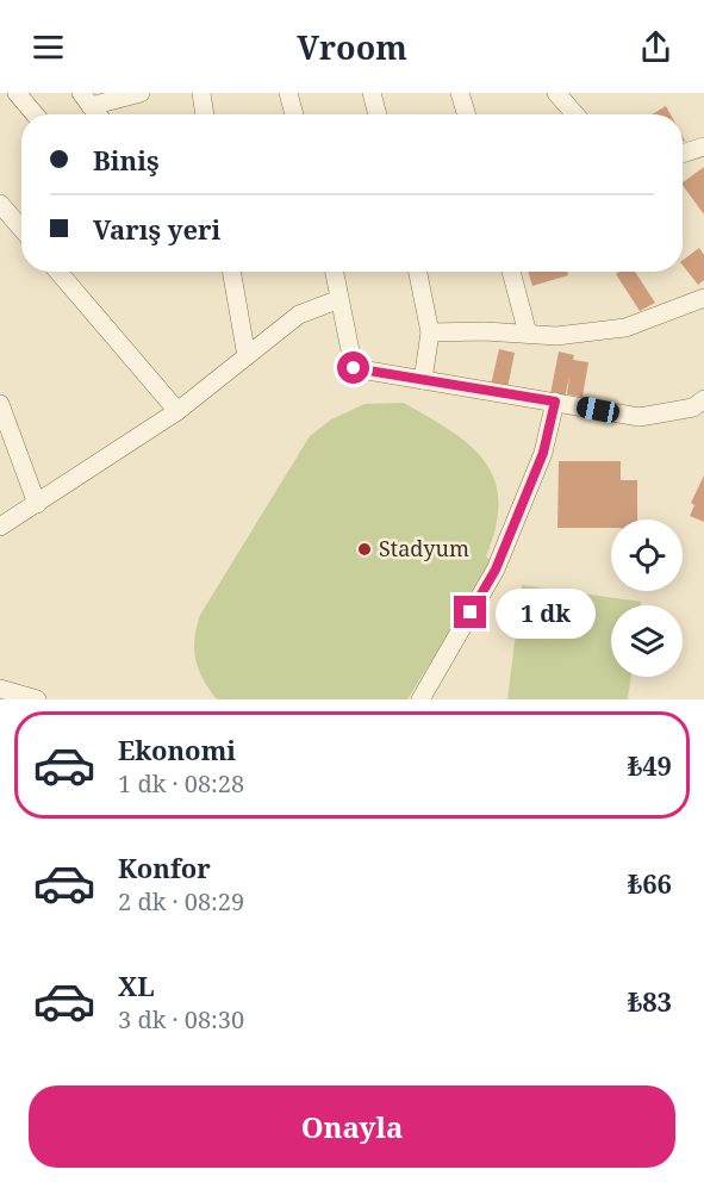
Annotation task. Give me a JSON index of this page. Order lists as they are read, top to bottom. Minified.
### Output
{"places":["Stadyum"],"page":{"header":"Vroom","banner":["Biniş","Varış yeri"],"bubble":"1 dk","list":[{"name":"Ekonomi","note":"1 dk · 08:28","value":"₺49"},{"name":"Konfor","note":"2 dk · 08:29","value":"₺66"},{"name":"XL","note":"3 dk · 08:30","value":"₺83"}],"buttons":"Onayla"}}
